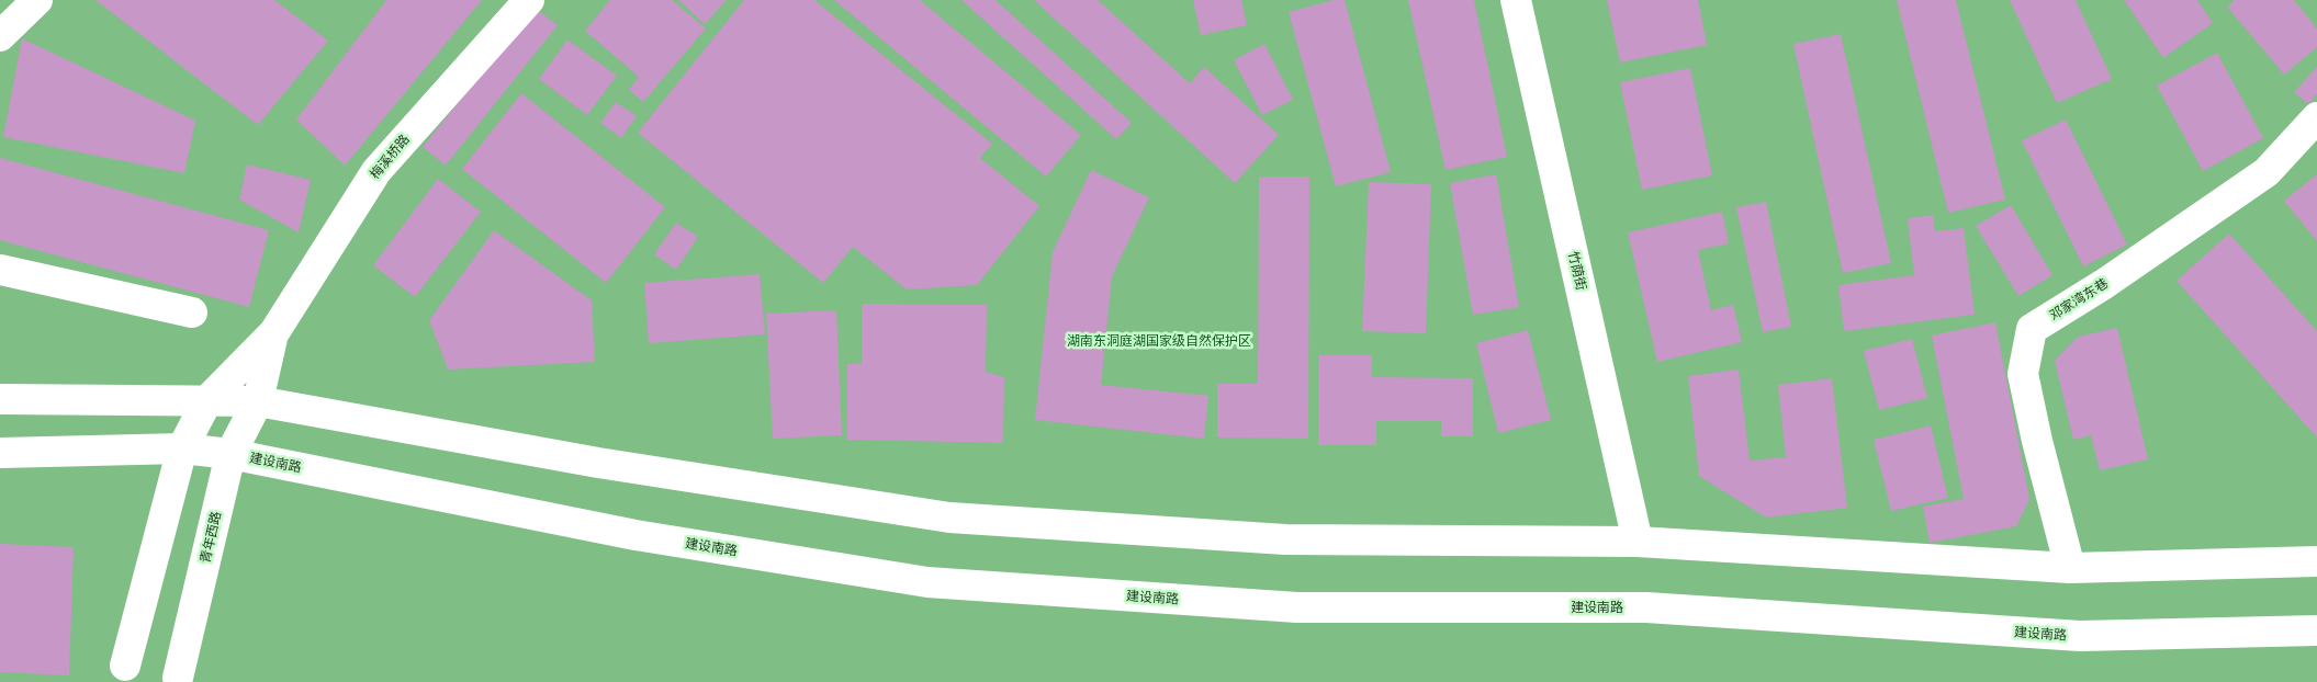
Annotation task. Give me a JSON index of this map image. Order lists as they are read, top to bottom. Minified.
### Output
{"streets":{"main road":["梅溪桥路","竹荫街","邓家湾东巷","建设南路","青年西路"]},"crossings":[["梅溪桥路","青年西路"],["建设南路","青年西路"]],"parks":["湖南东洞庭湖国家级自然保护区"]}
